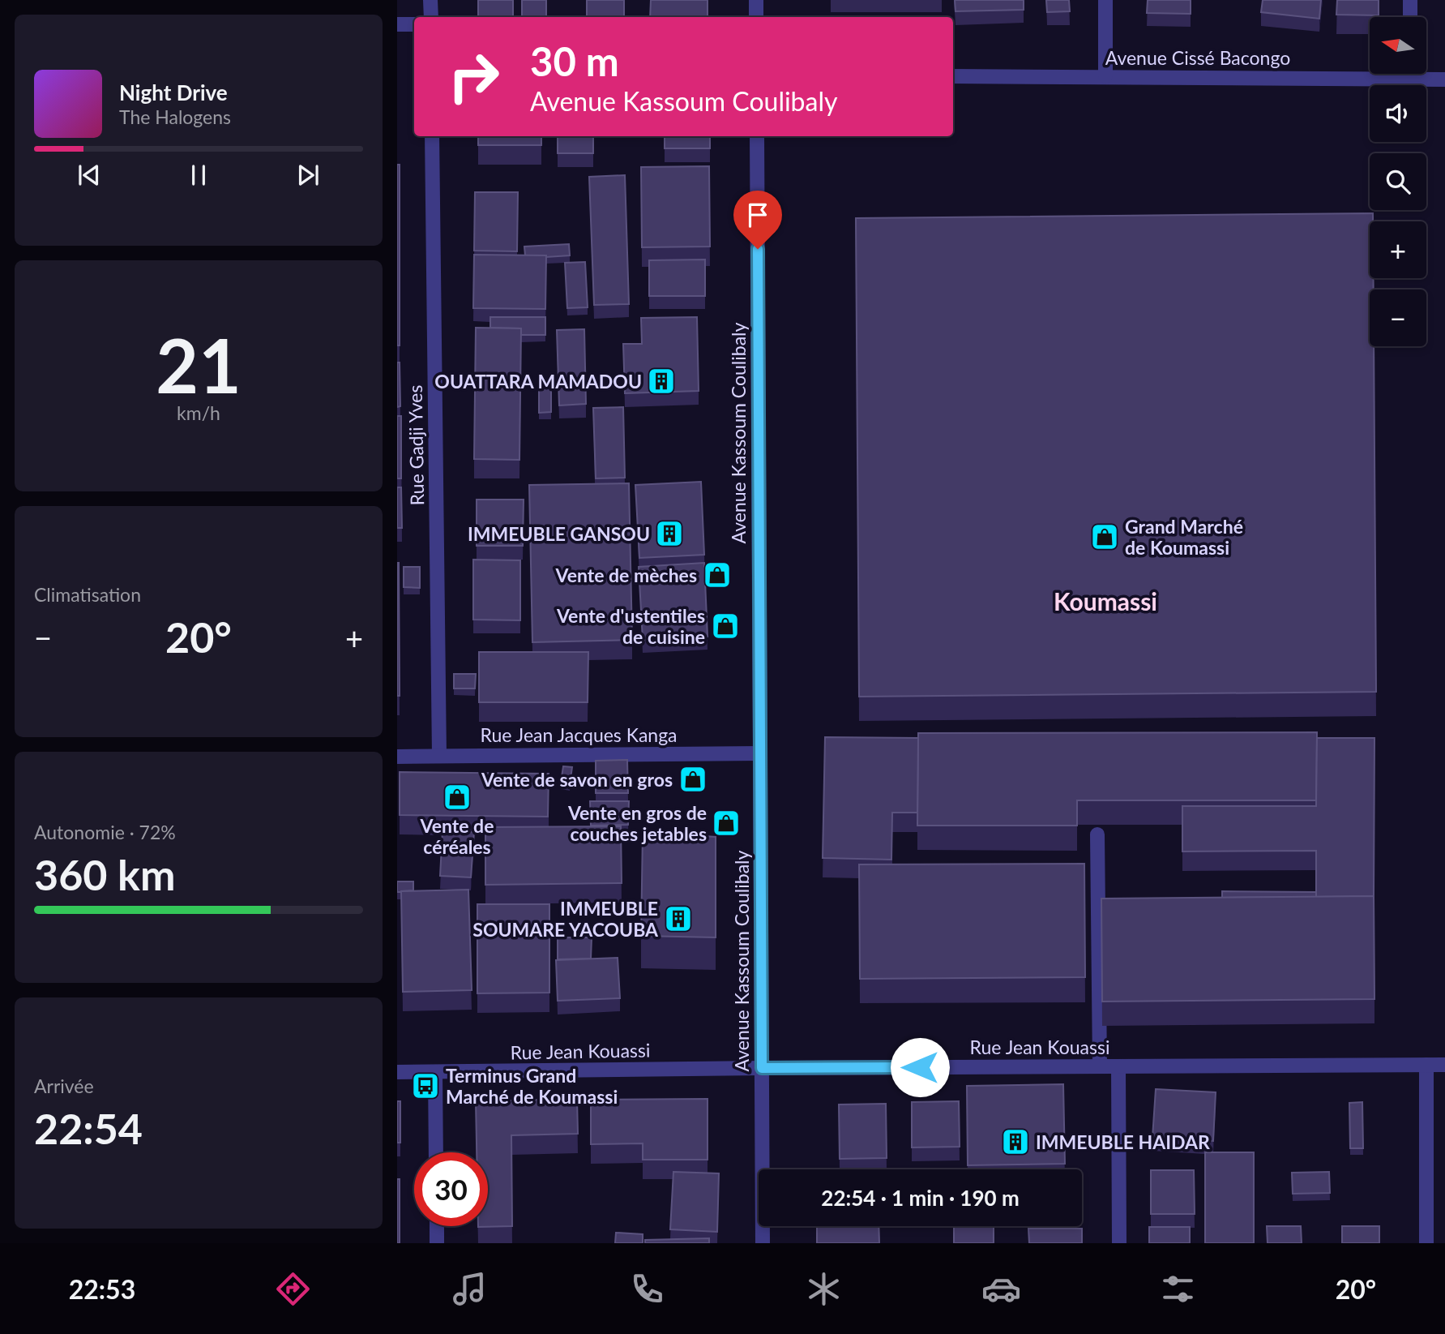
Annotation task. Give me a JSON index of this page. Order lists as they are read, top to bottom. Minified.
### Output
{"streets":{"street":["Avenue Cissé Bacongo","Avenue Kassoum Coulibaly","Rue Gadji Yves","Rue Jean Jacques Kanga","Rue Jean Kouassi"]},"crossings":[["Avenue Kassoum Coulibaly","Rue Jean Jacques Kanga"],["Avenue Kassoum Coulibaly","Rue Jean Kouassi"],["Rue Gadji Yves","Rue Jean Jacques Kanga"]],"districts":["Koumassi"],"places":{"building":["OUATTARA MAMADOU","IMMEUBLE GANSOU","IMMEUBLE SOUMARE YACOUBA","IMMEUBLE HAIDAR"],"shop":["Grand Marché de Koumassi","Vente de mèches","Vente d'ustentiles de cuisine","Vente de savon en gros","Vente de céréales","Vente en gros de couches jetables"],"bus stop":["Terminus Grand Marché de Koumassi"]},"north":"left","page":{"map_buttons":["+","−"],"turn":["30 m","Avenue Kassoum Coulibaly"],"song":["Night Drive","The Halogens"],"tile":[["21","km/h"],"Climatisation",["Autonomie · 72%","360 km"],["Arrivée","22:54"]],"heat":["−","20°","+"],"limit":"30","trip":"22:54 · 1 min · 190 m","tabs":["22:53","20°"]}}
